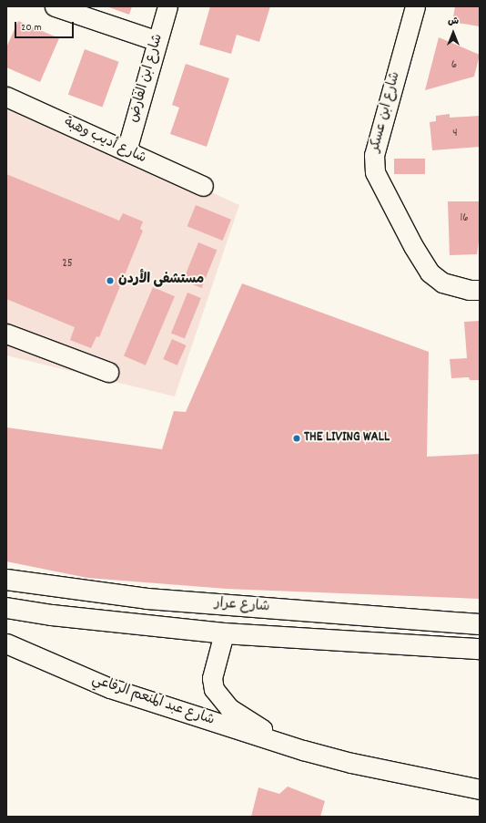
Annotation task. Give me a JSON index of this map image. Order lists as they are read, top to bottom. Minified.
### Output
{"streets":{"main road":["شارع عرار"],"street":["شارع ابن الفارض","شارع ابن عسكر","شارع أديب وهبة","شارع عبد المنعم الرفاعي"]},"crossings":[["شارع ابن الفارض","شارع أديب وهبة"],["شارع عرار","شارع عبد المنعم الرفاعي"]],"places":["مستشفى الأردن","THE LIVING WALL"],"house_numbers":["6","4","16","25"],"scale_bar":"20 m","north":"top"}
